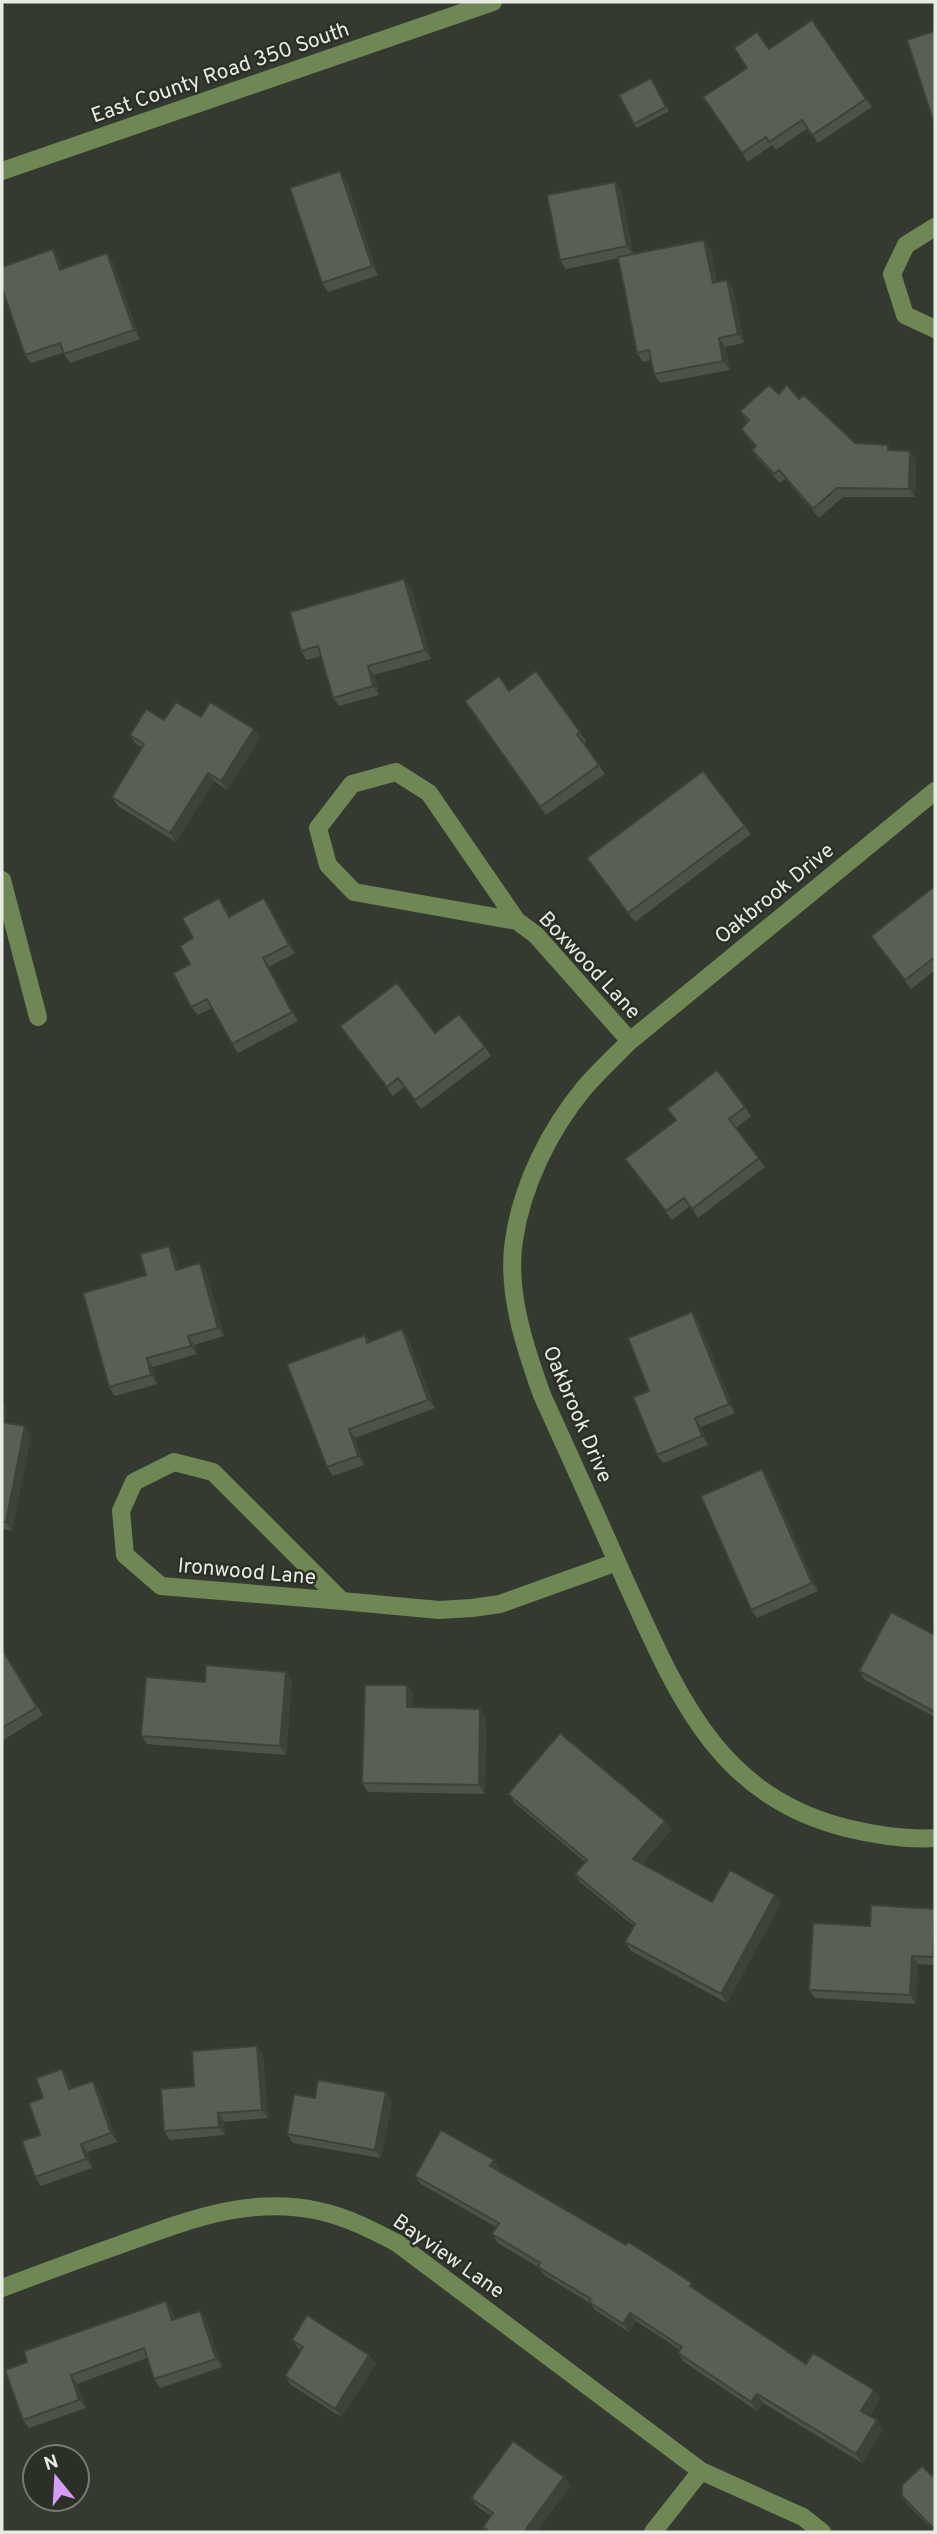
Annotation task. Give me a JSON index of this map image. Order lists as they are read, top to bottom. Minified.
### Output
{"streets":{"street":["East County Road 350 South","Oakbrook Drive","Boxwood Lane","Ironwood Lane","Bayview Lane"]},"crossings":[["Oakbrook Drive","Boxwood Lane"],["Oakbrook Drive","Ironwood Lane"]],"north":"top"}
